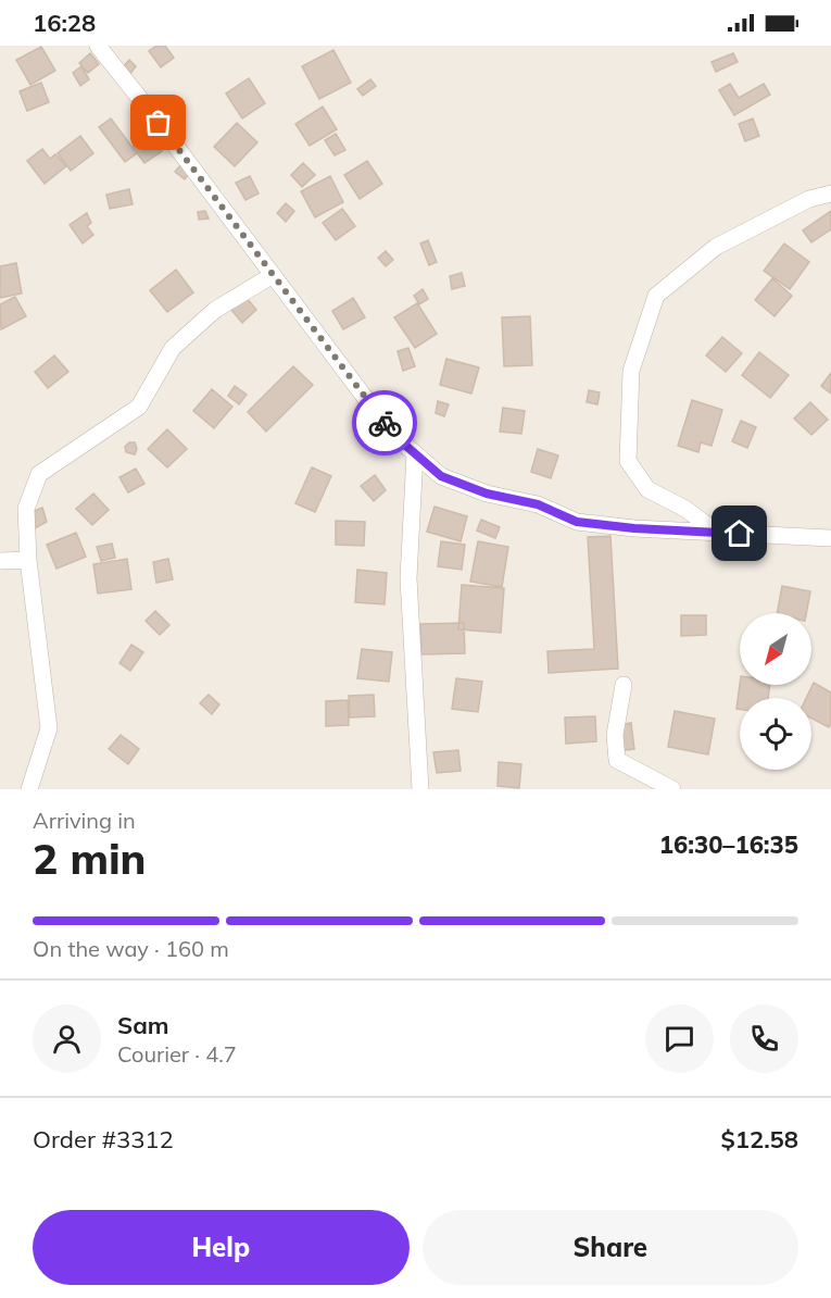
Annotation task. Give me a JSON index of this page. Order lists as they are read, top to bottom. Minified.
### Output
{"north":"bottom left","page":{"status":"16:28","heading":["2 min","Arriving in","16:30–16:35"],"panel":["Sam","Courier · 4.7","Order #3312","$12.58"],"bar":"On the way · 160 m","buttons":["Help","Share"]}}
